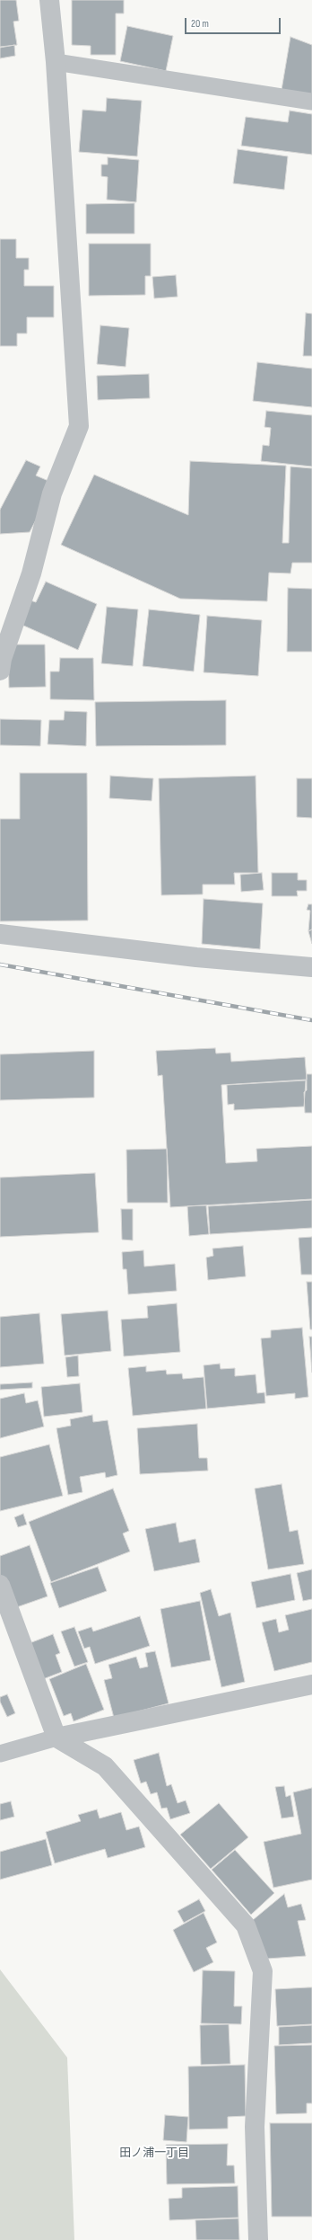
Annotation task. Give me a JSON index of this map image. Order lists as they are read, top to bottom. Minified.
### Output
{"districts":["田ノ浦一丁目"],"scale_bar":"20 m"}
